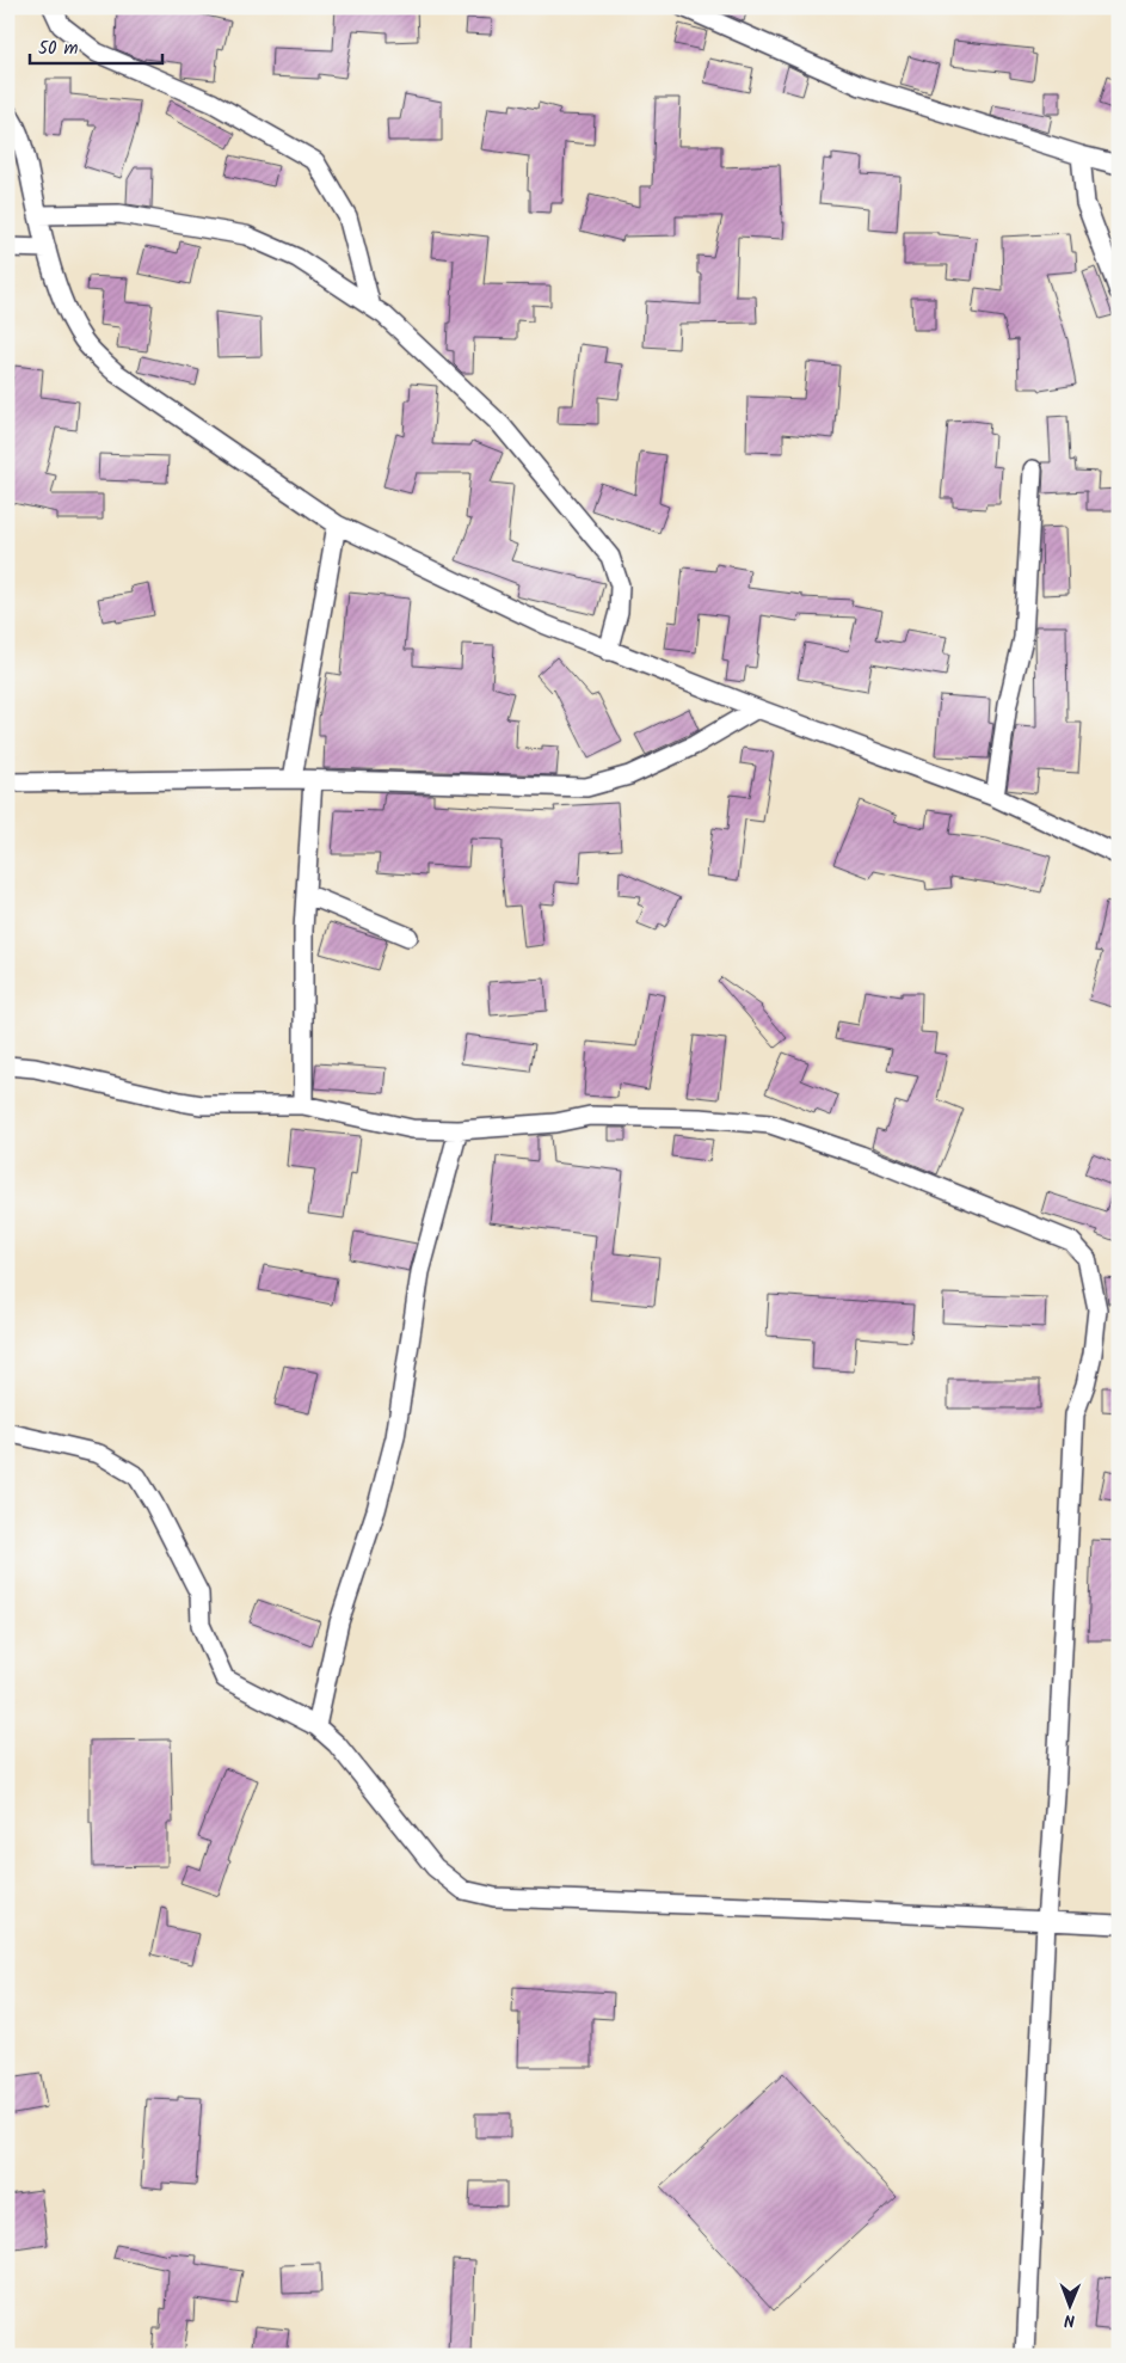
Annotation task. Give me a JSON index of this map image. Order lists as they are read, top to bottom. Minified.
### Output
{"scale_bar":"50 m","north":"bottom"}
